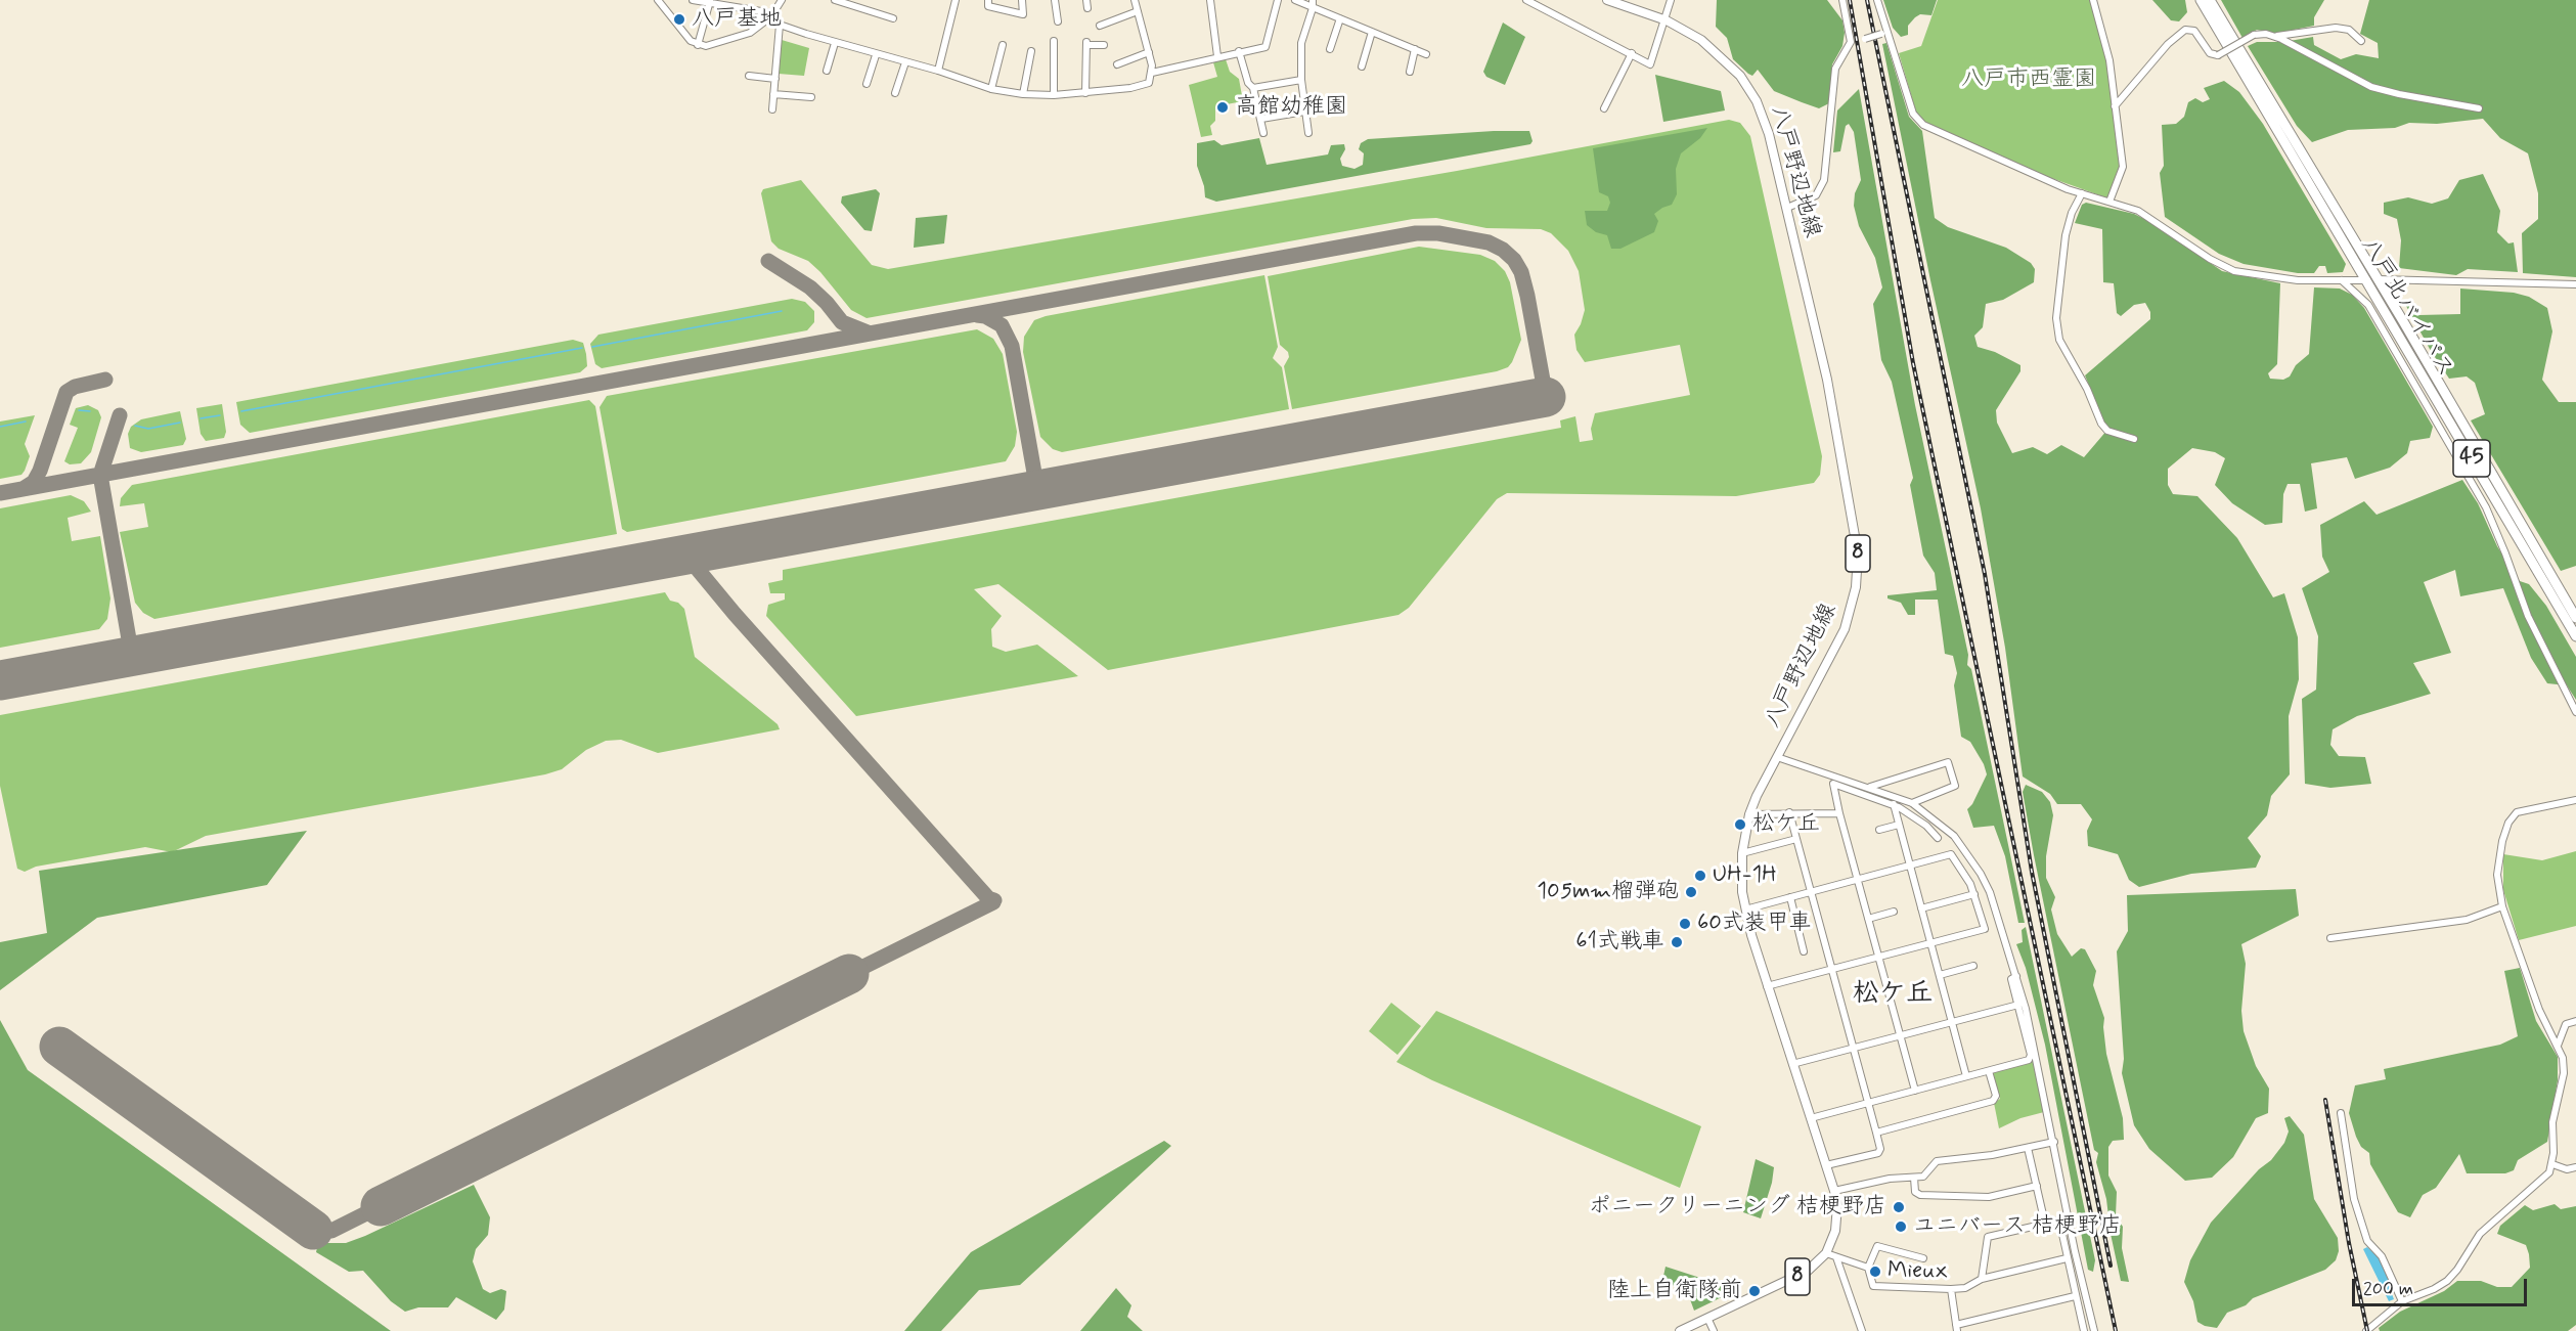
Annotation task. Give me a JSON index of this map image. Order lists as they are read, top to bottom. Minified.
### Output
{"streets":{"highway":["八戸北バイパス","45"],"main road":["八戸野辺地線","8"]},"crossings":[["八戸野辺地線","8"]],"districts":["松ケ丘"],"parks":["八戸市西霊園"],"places":["八戸基地","高館幼稚園","松ケ丘","UH-1H","105mm榴弾砲","60式装甲車","61式戦車","ポニークリーニング 桔梗野店","ユニバース 桔梗野店","Mieux","陸上自衛隊前"],"scale_bar":"200 m"}
